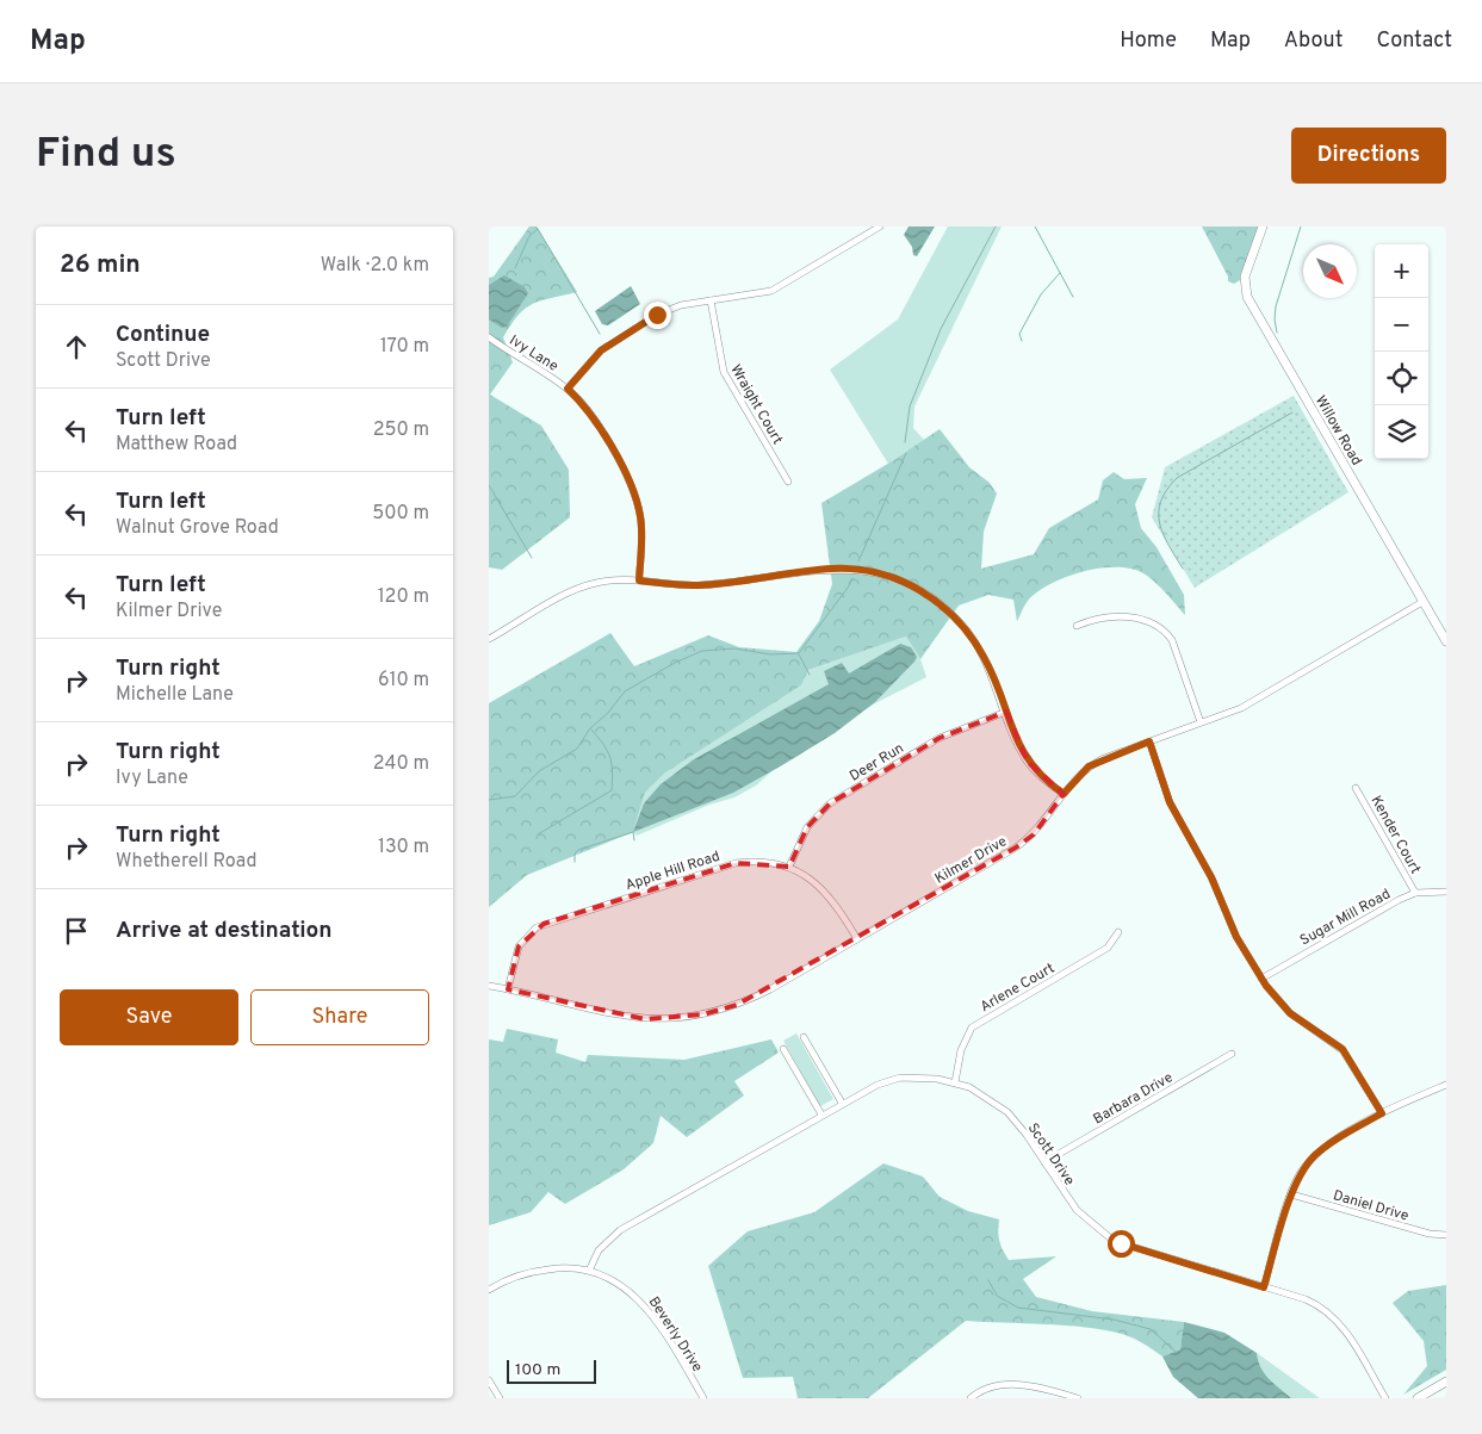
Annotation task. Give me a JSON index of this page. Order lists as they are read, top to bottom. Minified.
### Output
{"streets":{"street":["Ivy Lane","Wraight Court","Willow Road","Deer Run","Kender Court","Kilmer Drive","Apple Hill Road","Sugar Mill Road","Arlene Court","Barbara Drive","Scott Drive","Daniel Drive","Beverly Drive"]},"crossings":[["Willow Road","Kilmer Drive"],["Deer Run","Apple Hill Road"],["Kender Court","Sugar Mill Road"],["Kilmer Drive","Apple Hill Road"],["Arlene Court","Scott Drive"],["Barbara Drive","Scott Drive"],["Scott Drive","Beverly Drive"]],"scale_bar":"100 m","north":"bottom right","page":{"header":"Map","nav":["Home","Map","About","Contact"],"buttons":["Directions",["Save","Share"]],"title":"Find us","heading":["26 min","Walk · 2.0 km"],"map_buttons":["+","−"],"list":[["Continue","Scott Drive","170 m"],["Turn left","Matthew Road","250 m"],["Turn left","Walnut Grove Road","500 m"],["Turn left","Kilmer Drive","120 m"],["Turn right","Michelle Lane","610 m"],["Turn right","Ivy Lane","240 m"],["Turn right","Whetherell Road","130 m"],"Arrive at destination"],"scale":"100 m"}}
